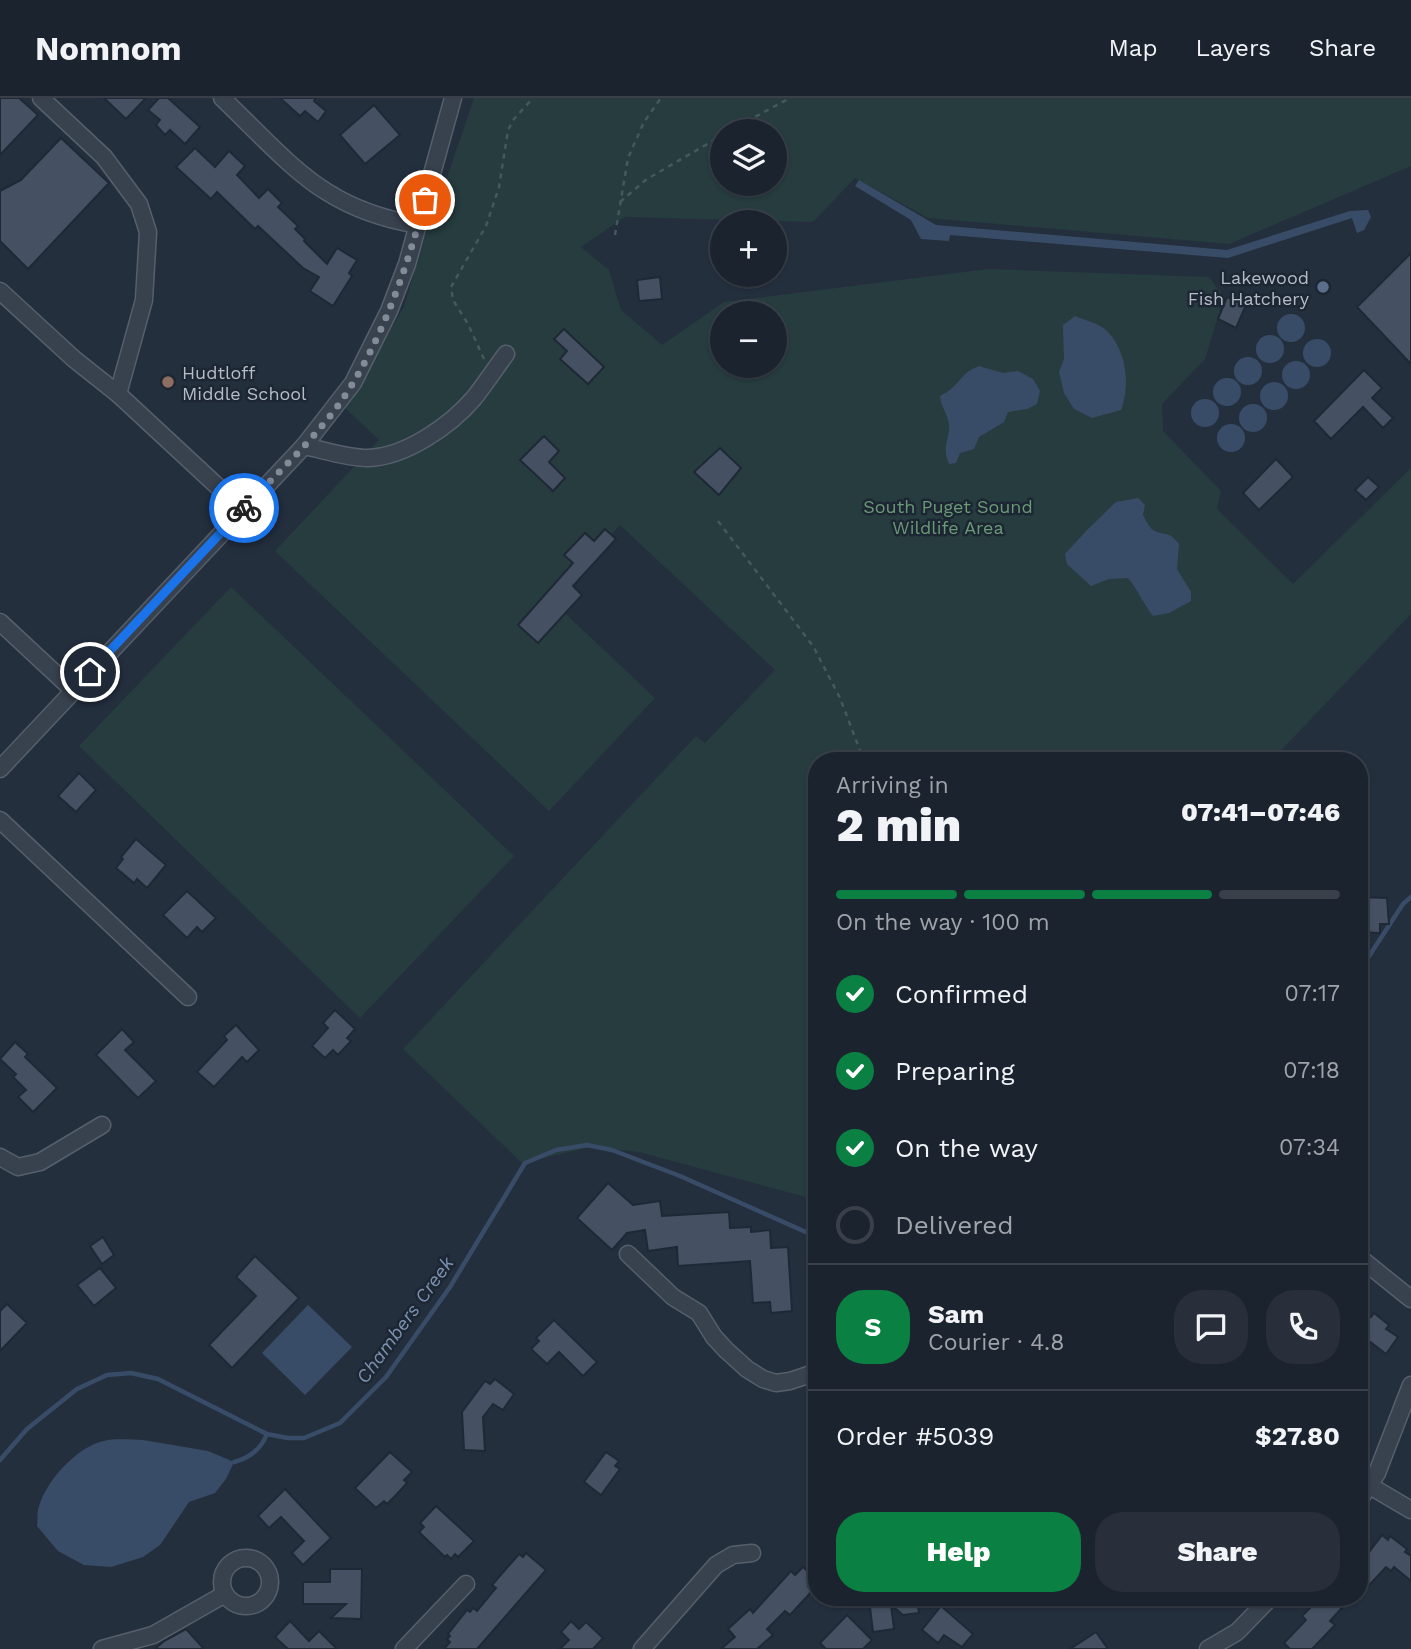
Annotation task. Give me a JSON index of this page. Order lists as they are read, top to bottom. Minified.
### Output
{"water":["Chambers Creek"],"parks":["South Puget Sound Wildlife Area"],"places":["Lakewood Fish Hatchery","Hudtloff Middle School"],"page":{"header":"Nomnom","nav":["Map","Layers","Share"],"map_buttons":["+","−"],"heading":["2 min","Arriving in","07:41–07:46"],"panel":["Sam","Courier · 4.8","Order #5039","$27.80"],"bar":"On the way · 100 m","list":[["Confirmed","07:17"],["Preparing","07:18"],["On the way","07:34"],"Delivered"],"round":"S","buttons":["Help","Share"]}}
